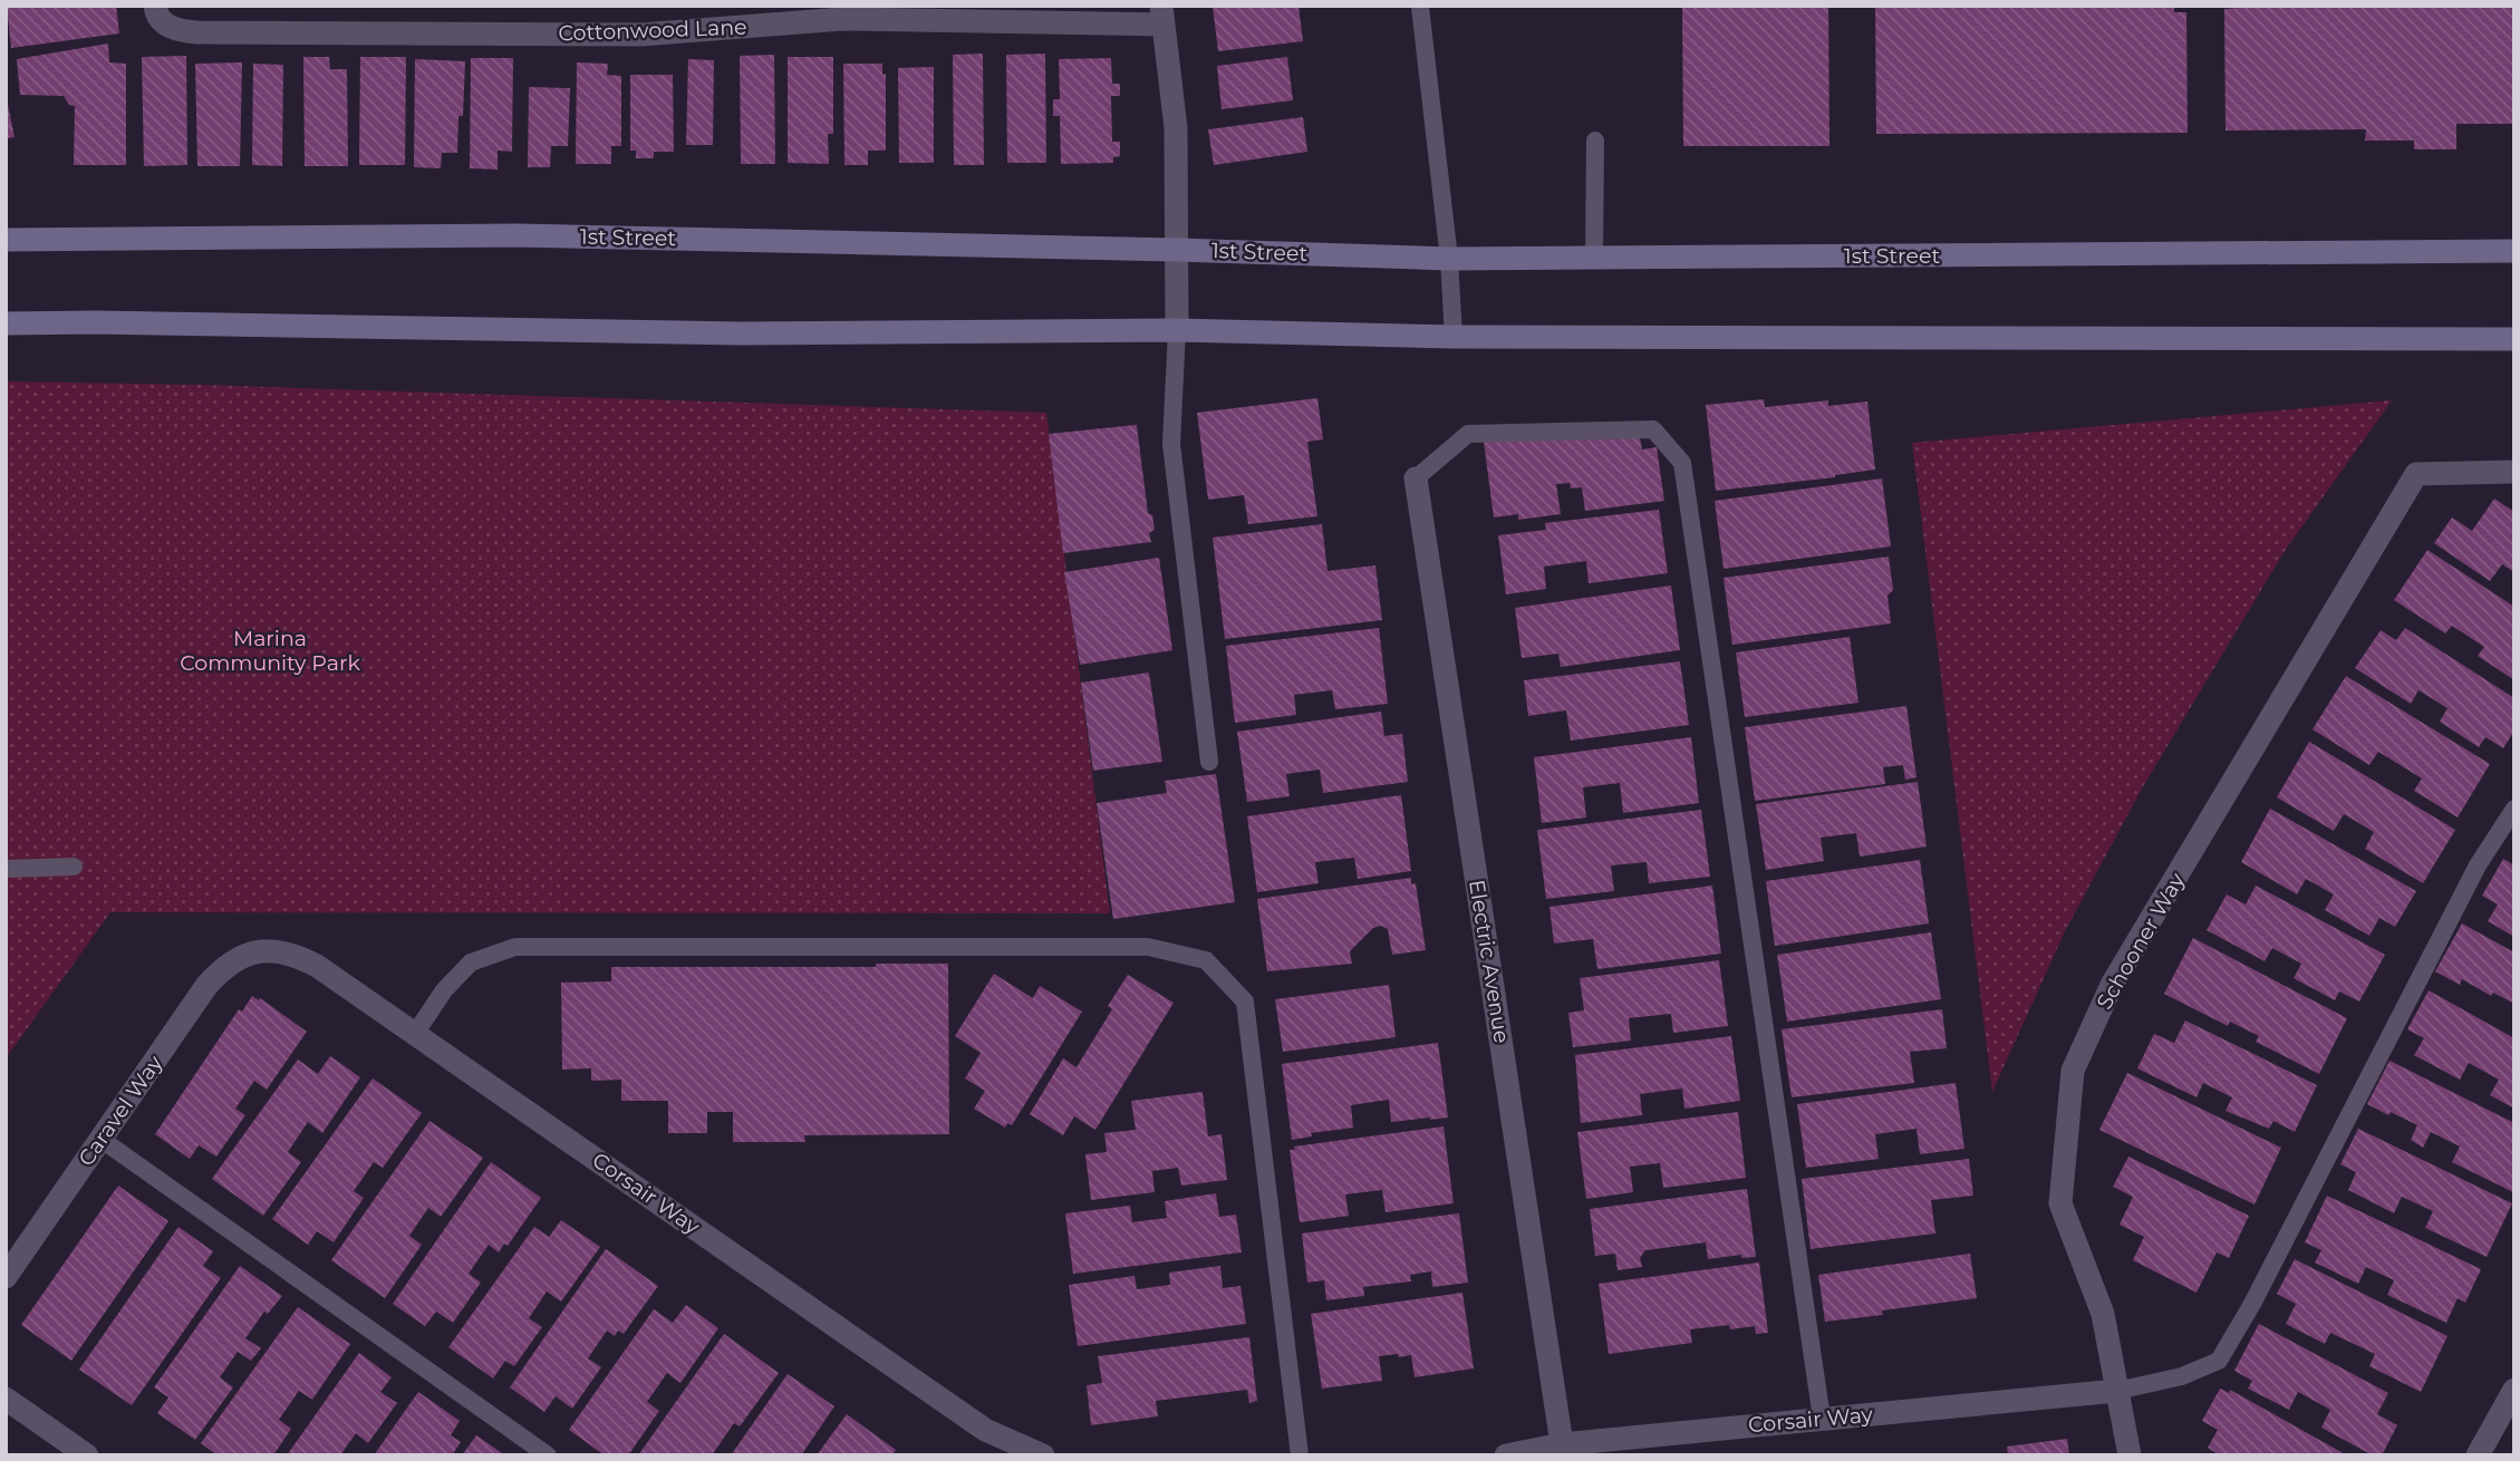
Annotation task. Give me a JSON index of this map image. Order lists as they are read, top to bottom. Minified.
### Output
{"streets":{"main road":["1st Street"],"street":["Cottonwood Lane","Schooner Way","Electric Avenue","Caravel Way","Corsair Way"]},"crossings":[["Schooner Way","Corsair Way"],["Electric Avenue","Corsair Way"],["Caravel Way","Corsair Way"]],"parks":["Marina Community Park"]}
